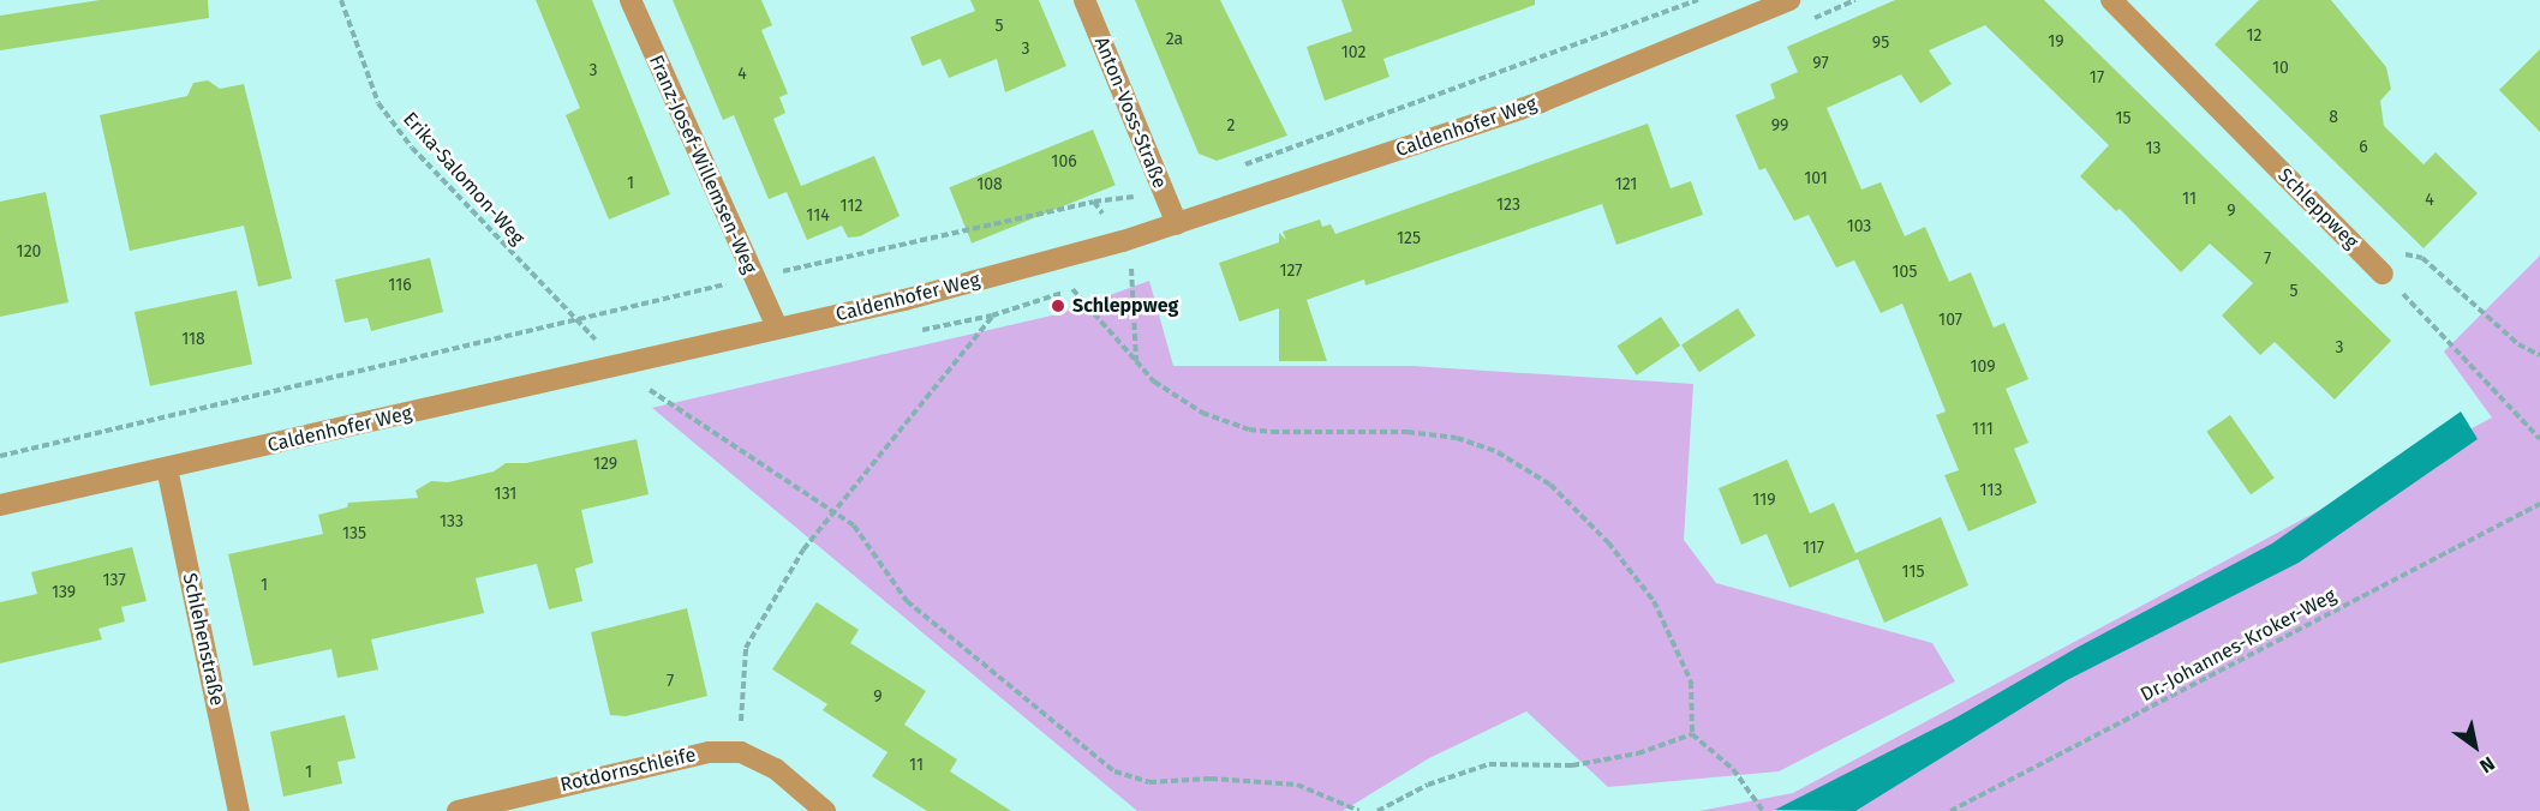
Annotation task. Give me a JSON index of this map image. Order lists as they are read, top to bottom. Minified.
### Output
{"streets":{"street":["Anton-Voss-Straße","Caldenhofer Weg","Franz-Josef-Willemsen-Weg","Schleppweg","Schlehenstraße","Rotdornschleife"],"path":["Erika-Salomon-Weg","Dr.-Johannes-Kroker-Weg"]},"crossings":[["Anton-Voss-Straße","Caldenhofer Weg"],["Caldenhofer Weg","Franz-Josef-Willemsen-Weg"],["Caldenhofer Weg","Schlehenstraße"]],"places":["Schleppweg"],"house_numbers":["5","12","2a","19","95","3","102","97","10","3","4","17","8","15","2","99","6","13","106","101","1","108","121","11","4","123","112","9","114","103","125","120","7","127","105","116","5","107","118","3","109","111","129","113","131","119","133","135","117","115","137","1","139","7","9","11","1"],"north":"bottom right"}
